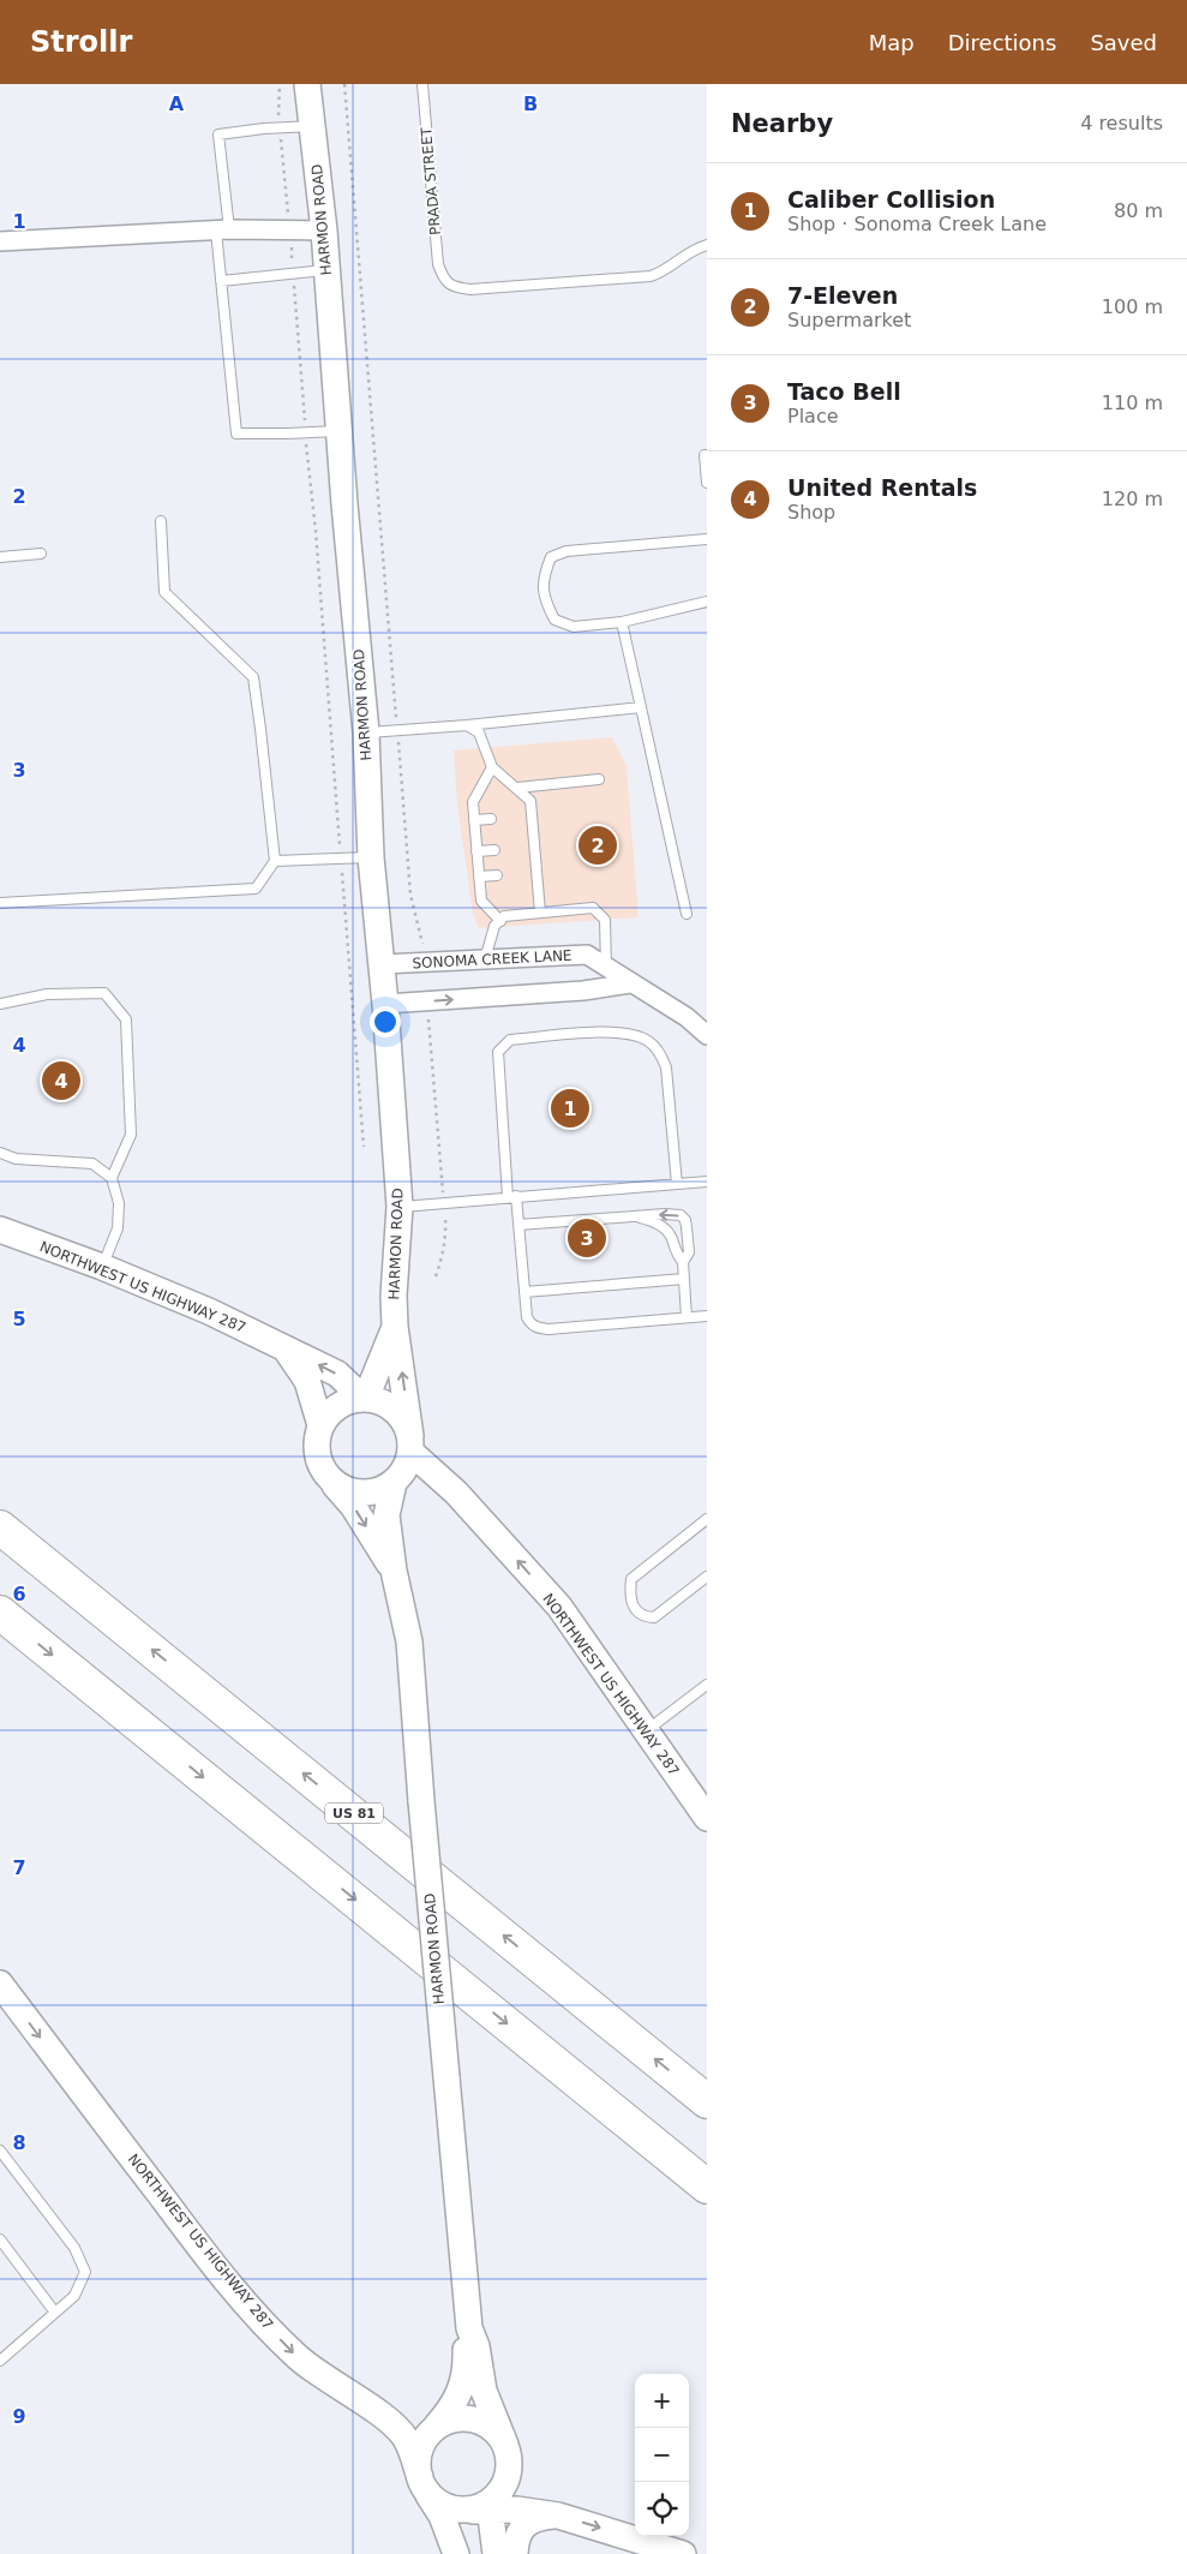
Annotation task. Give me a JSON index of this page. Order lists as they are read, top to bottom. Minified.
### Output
{"streets":{"highway":["US 81"],"main road":["HARMON ROAD","NORTHWEST US HIGHWAY 287"],"street":["SONOMA CREEK LANE"],"lane":["PRADA STREET"]},"crossings":[["HARMON ROAD","SONOMA CREEK LANE"],["HARMON ROAD","NORTHWEST US HIGHWAY 287"]],"page":{"header":"Strollr","nav":["Map","Directions","Saved"],"heading":["Nearby","4 results"],"list":[{"mark":"1","name":"Caliber Collision","note":"Shop · Sonoma Creek Lane","value":"80 m"},{"mark":"2","name":"7-Eleven","note":"Supermarket","value":"100 m"},{"mark":"3","name":"Taco Bell","note":"Place","value":"110 m"},{"mark":"4","name":"United Rentals","note":"Shop","value":"120 m"}],"pins":["2","4","1","3"],"map_buttons":["+","−"]},"grid":{"columns":["A","B"],"rows":["1","2","3","4","5","6","7","8","9"]}}
